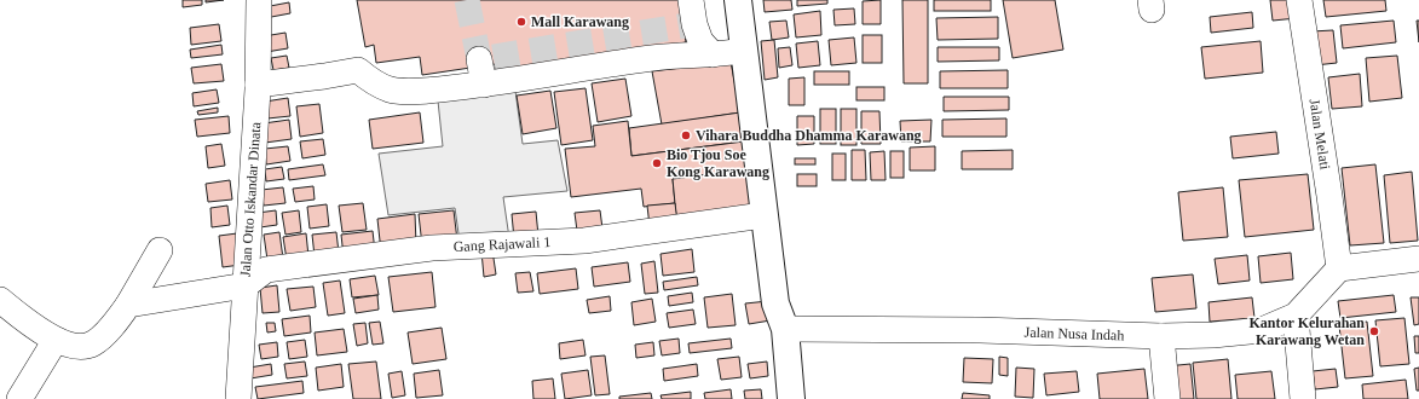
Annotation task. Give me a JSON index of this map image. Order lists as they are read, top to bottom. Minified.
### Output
{"streets":{"street":["Jalan Melati","Jalan Otto Iskandar Dinata","Gang Rajawali 1","Jalan Nusa Indah"]},"crossings":[["Jalan Melati","Jalan Nusa Indah"],["Jalan Otto Iskandar Dinata","Gang Rajawali 1"]],"places":["Mall Karawang","Vihara Buddha Dhamma Karawang","Bio Tjou Soe Kong Karawang","Kantor Kelurahan Karawang Wetan"]}
